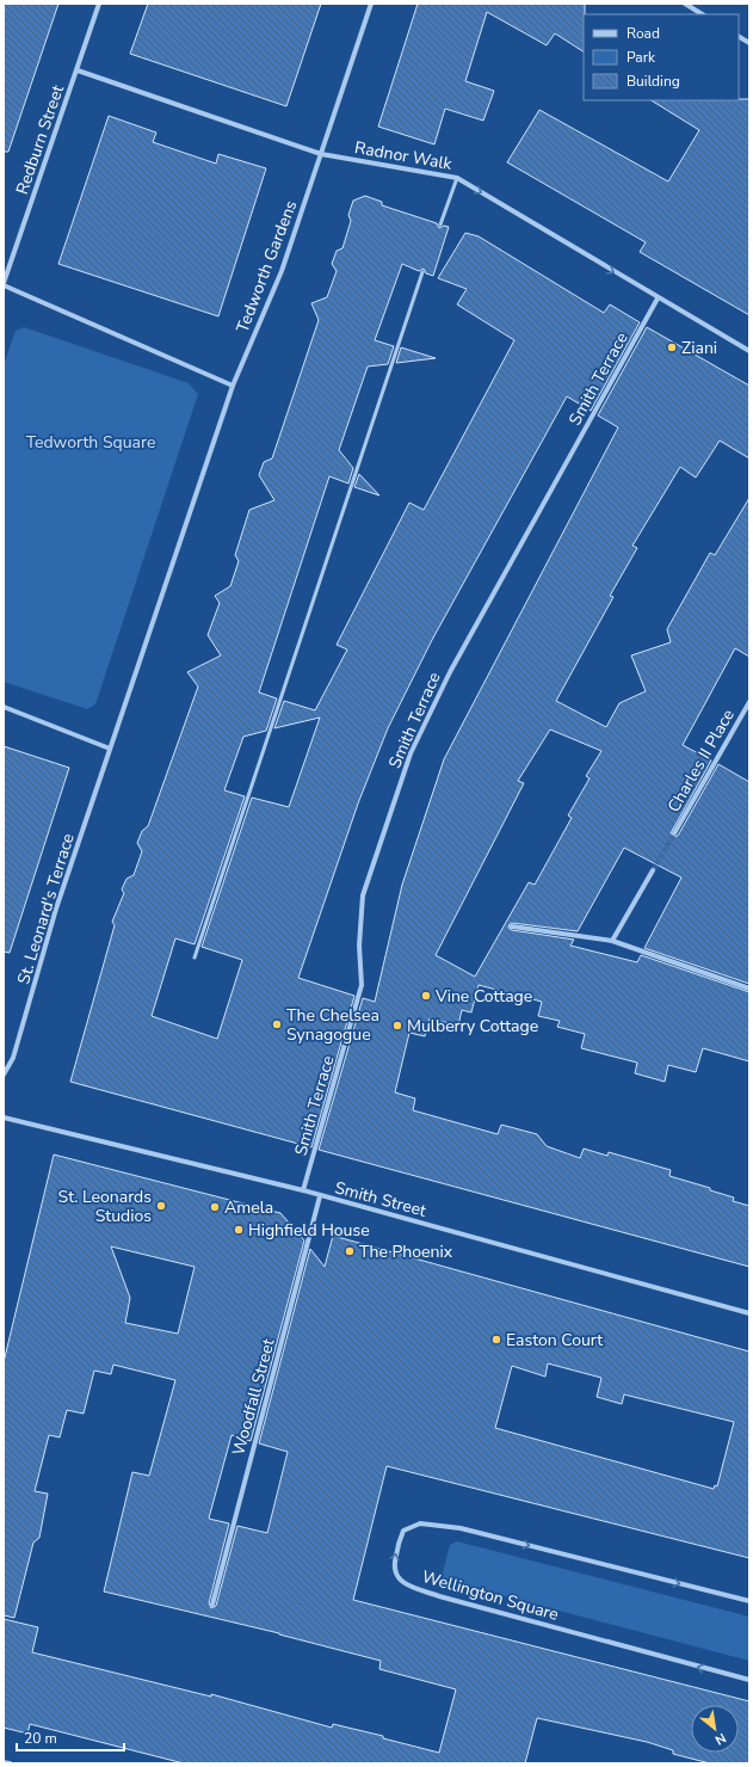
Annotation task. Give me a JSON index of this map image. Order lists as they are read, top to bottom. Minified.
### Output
{"streets":{"street":["Redburn Street","Radnor Walk","Tedworth Gardens","Smith Terrace","Charles II Place","St. Leonard's Terrace","Smith Street","Woodfall Street","Wellington Square"]},"crossings":[["Redburn Street","Radnor Walk"],["Radnor Walk","Tedworth Gardens"],["Radnor Walk","Smith Terrace"],["Smith Terrace","Smith Street"],["Smith Street","Woodfall Street"]],"parks":["Tedworth Square"],"places":["Ziani","Vine Cottage","The Chelsea Synagogue","Mulberry Cottage","St. Leonards Studios","Amela","Highfield House","The Phoenix","Easton Court"],"legend":["Road","Park","Building"],"scale_bar":"20 m","north":"bottom right"}
